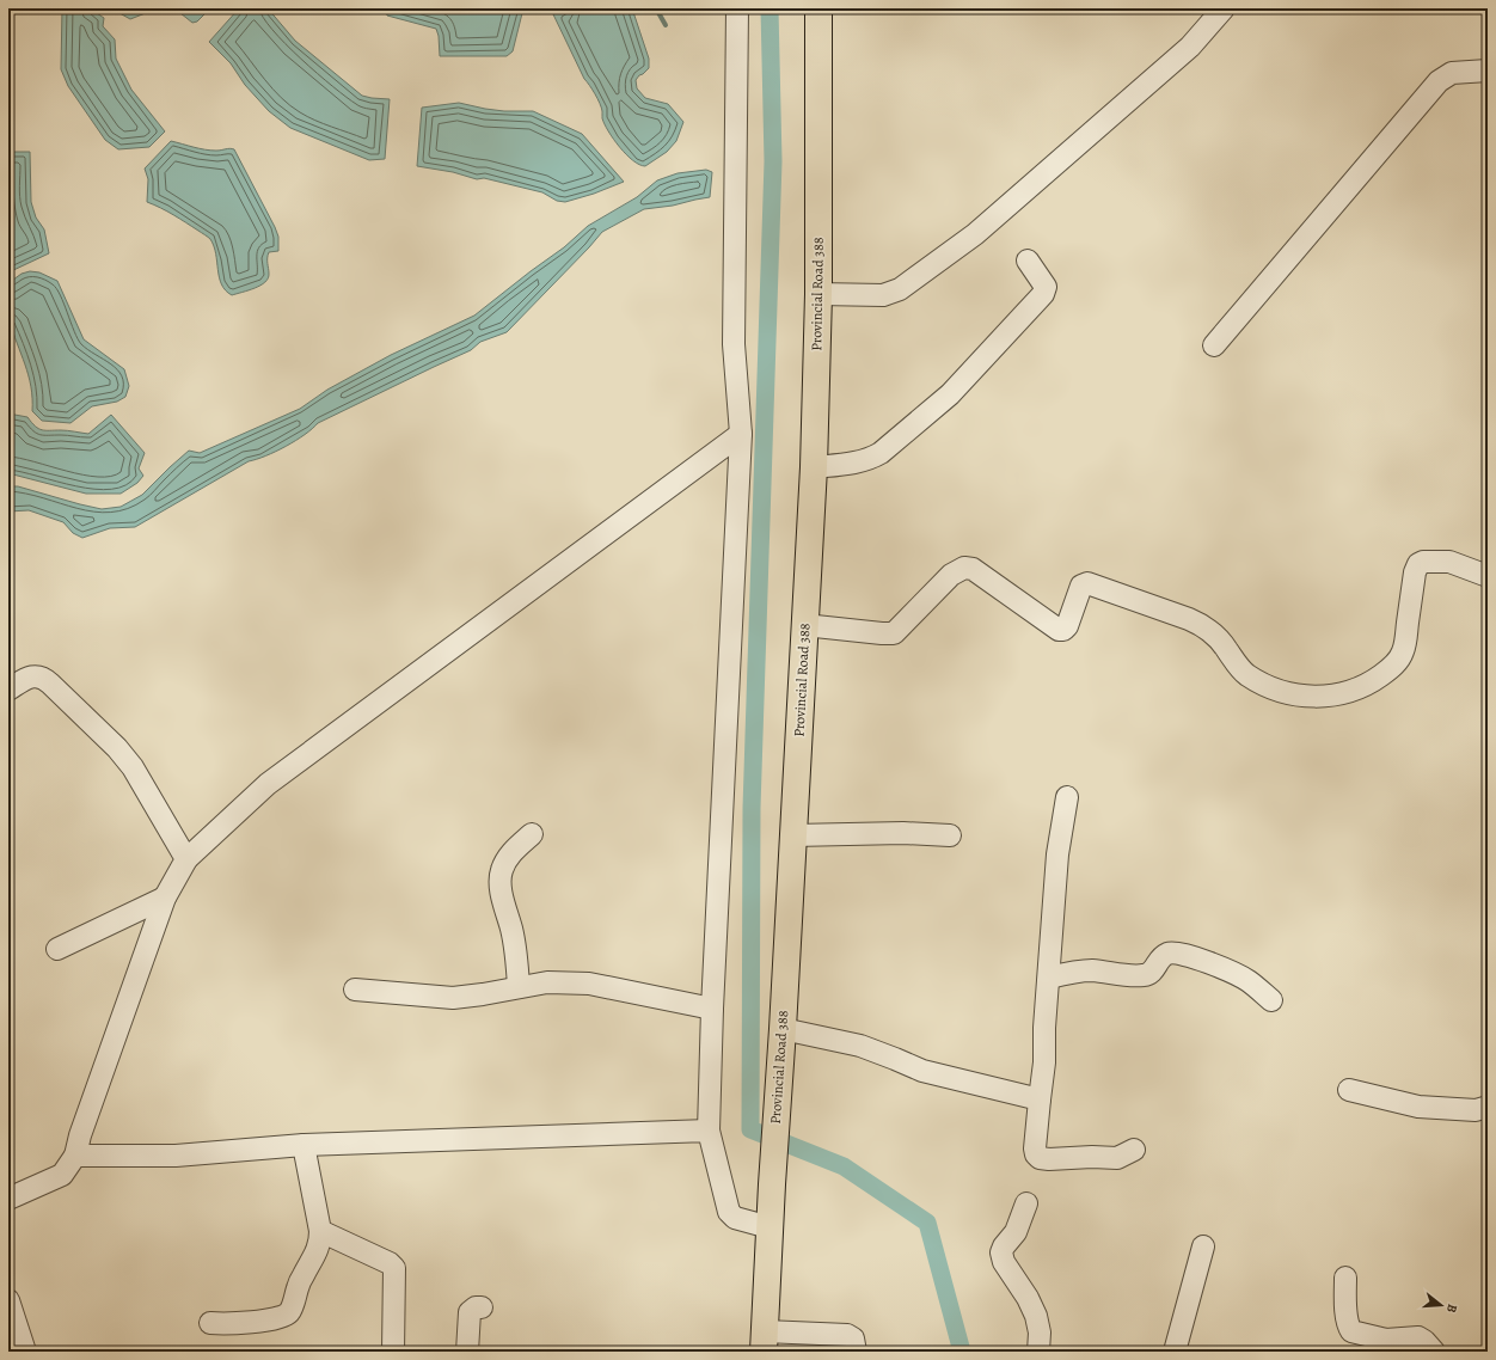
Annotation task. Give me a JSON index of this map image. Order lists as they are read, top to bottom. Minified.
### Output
{"streets":{"main road":["Provincial Road 388"]},"north":"right"}
